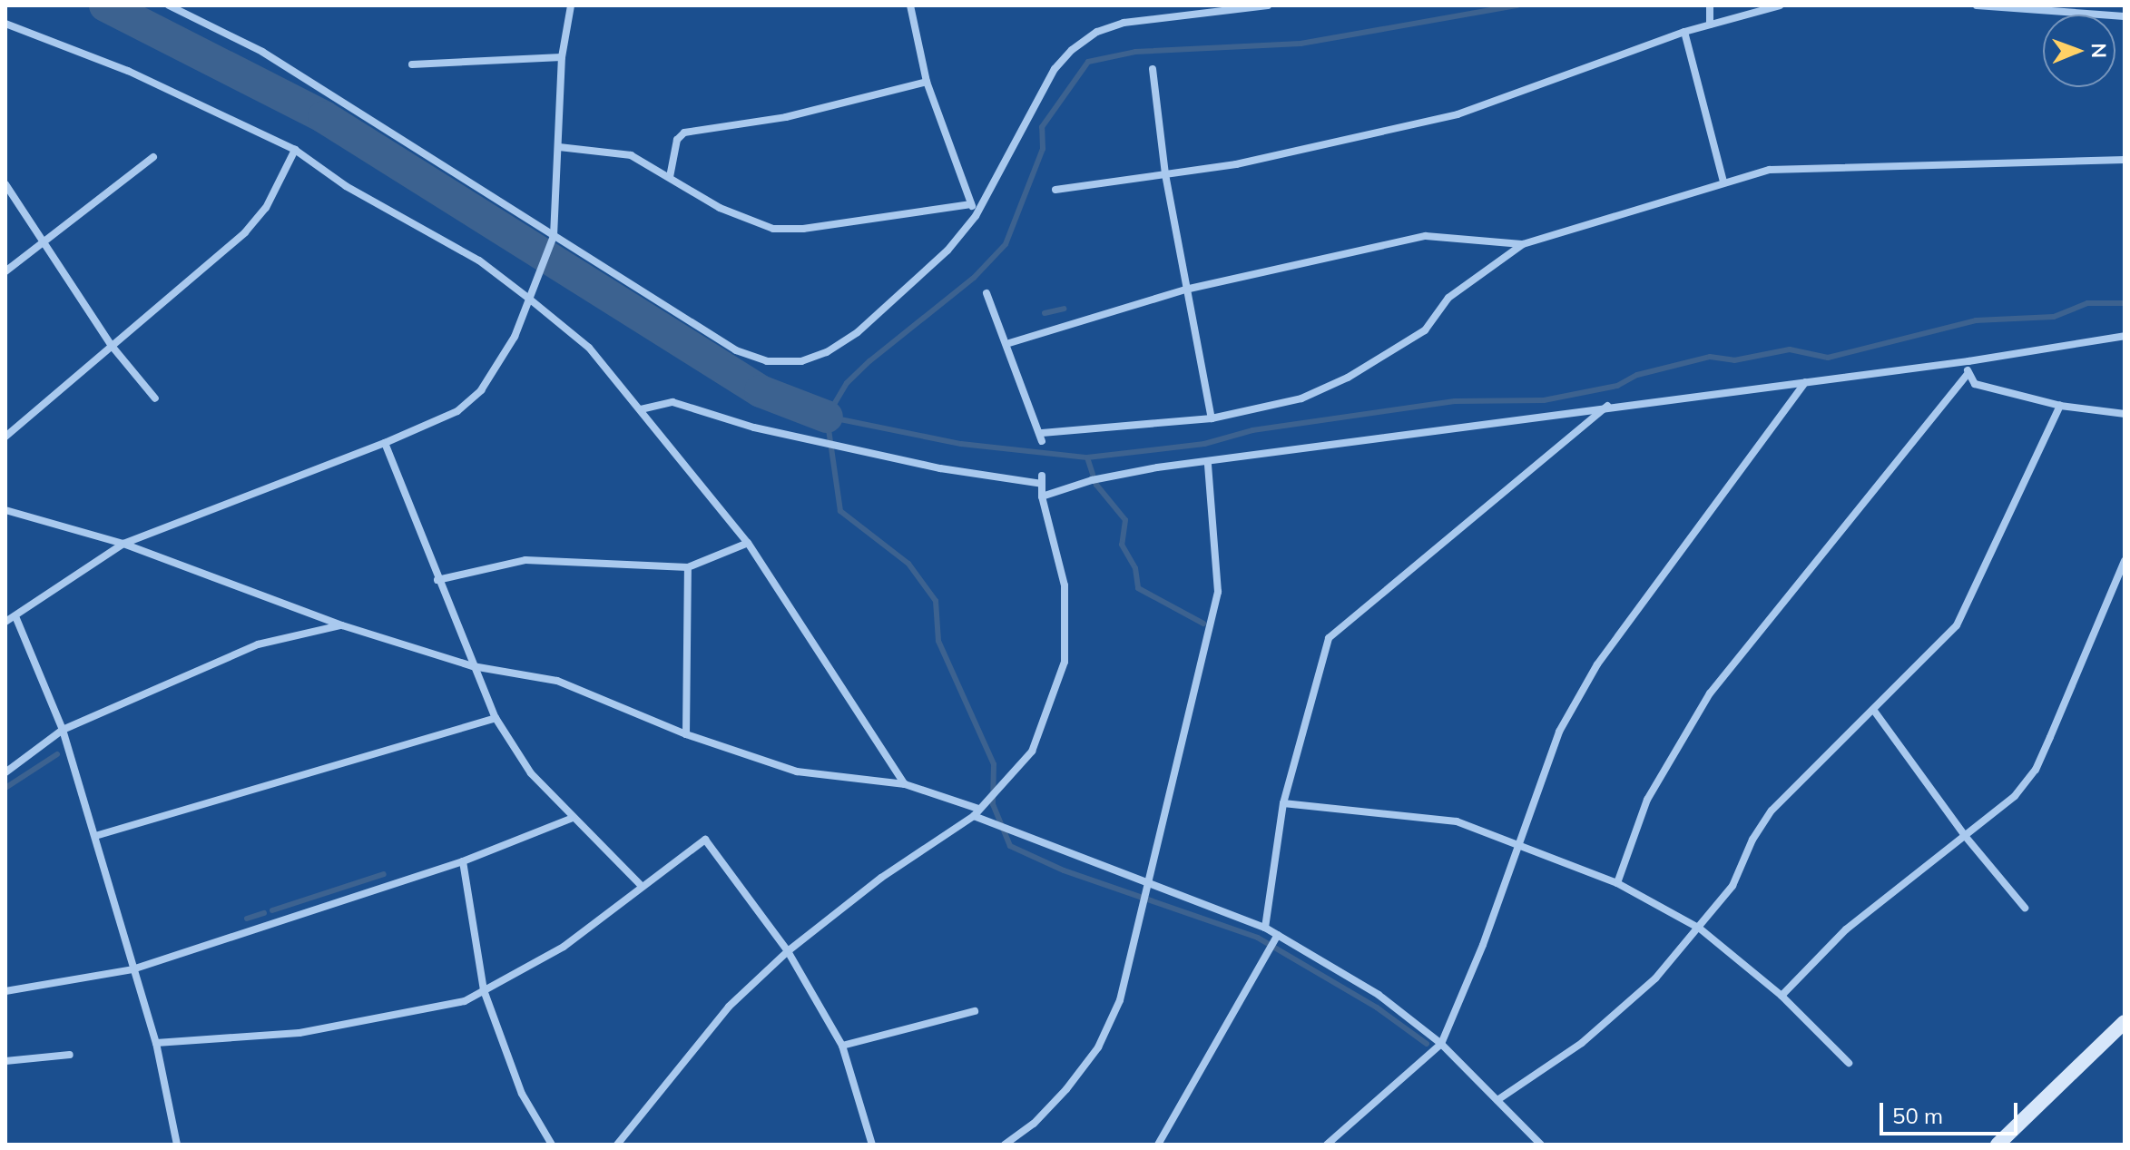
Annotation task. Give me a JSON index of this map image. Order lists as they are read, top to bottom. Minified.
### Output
{"scale_bar":"50 m","north":"right"}
